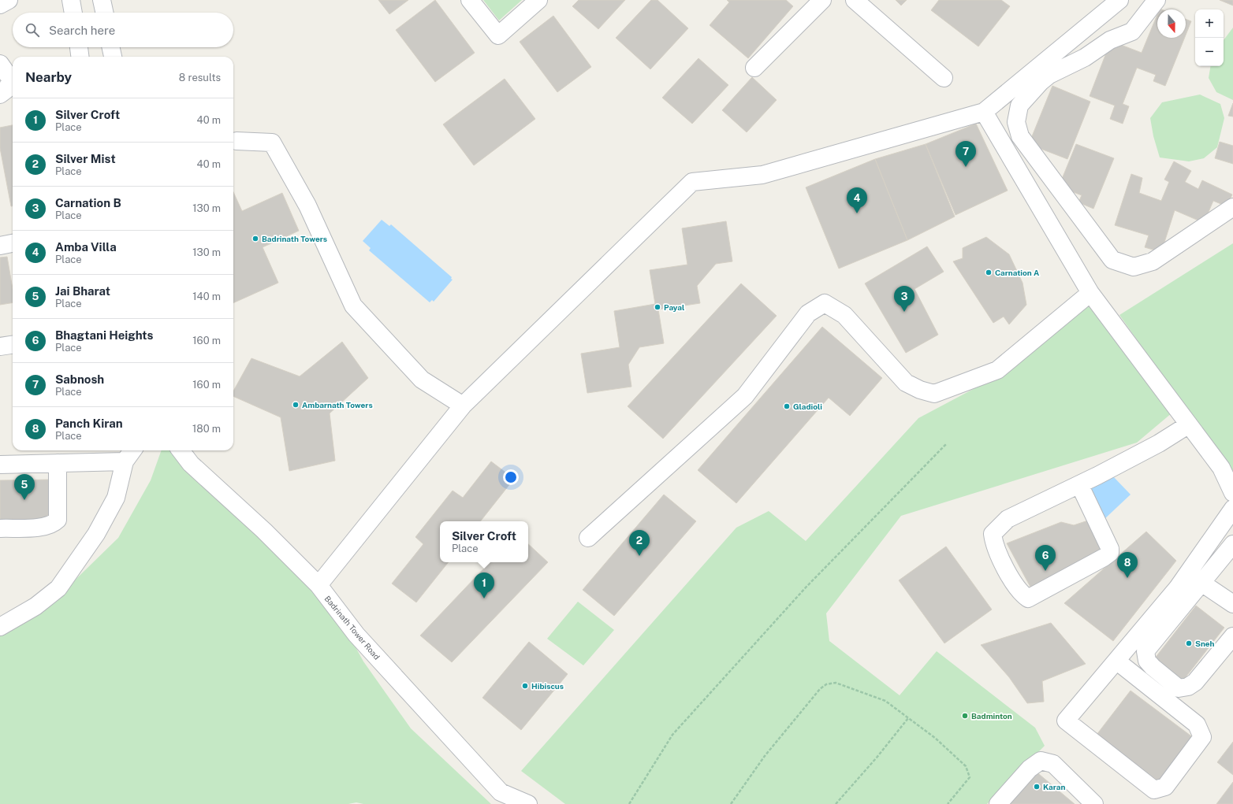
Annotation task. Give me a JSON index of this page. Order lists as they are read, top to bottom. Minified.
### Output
{"streets":{"street":["Badrinath Tower Road"]},"places":["Badrinath Towers","Carnation A","Payal","Ambarnath Towers","Gladioli","Sneh","Hibiscus","Badminton","Karan"],"north":"bottom","page":{"map_buttons":["+","−"],"search":"Search here","heading":["Nearby","8 results"],"list":[{"mark":"1","name":"Silver Croft","note":"Place","value":"40 m"},{"mark":"2","name":"Silver Mist","note":"Place","value":"40 m"},{"mark":"3","name":"Carnation B","note":"Place","value":"130 m"},{"mark":"4","name":"Amba Villa","note":"Place","value":"130 m"},{"mark":"5","name":"Jai Bharat","note":"Place","value":"140 m"},{"mark":"6","name":"Bhagtani Heights","note":"Place","value":"160 m"},{"mark":"7","name":"Sabnosh","note":"Place","value":"160 m"},{"mark":"8","name":"Panch Kiran","note":"Place","value":"180 m"}],"pins":["7","4","3","5","2","6","8","1"],"popup":["Silver Croft","Place"]}}
